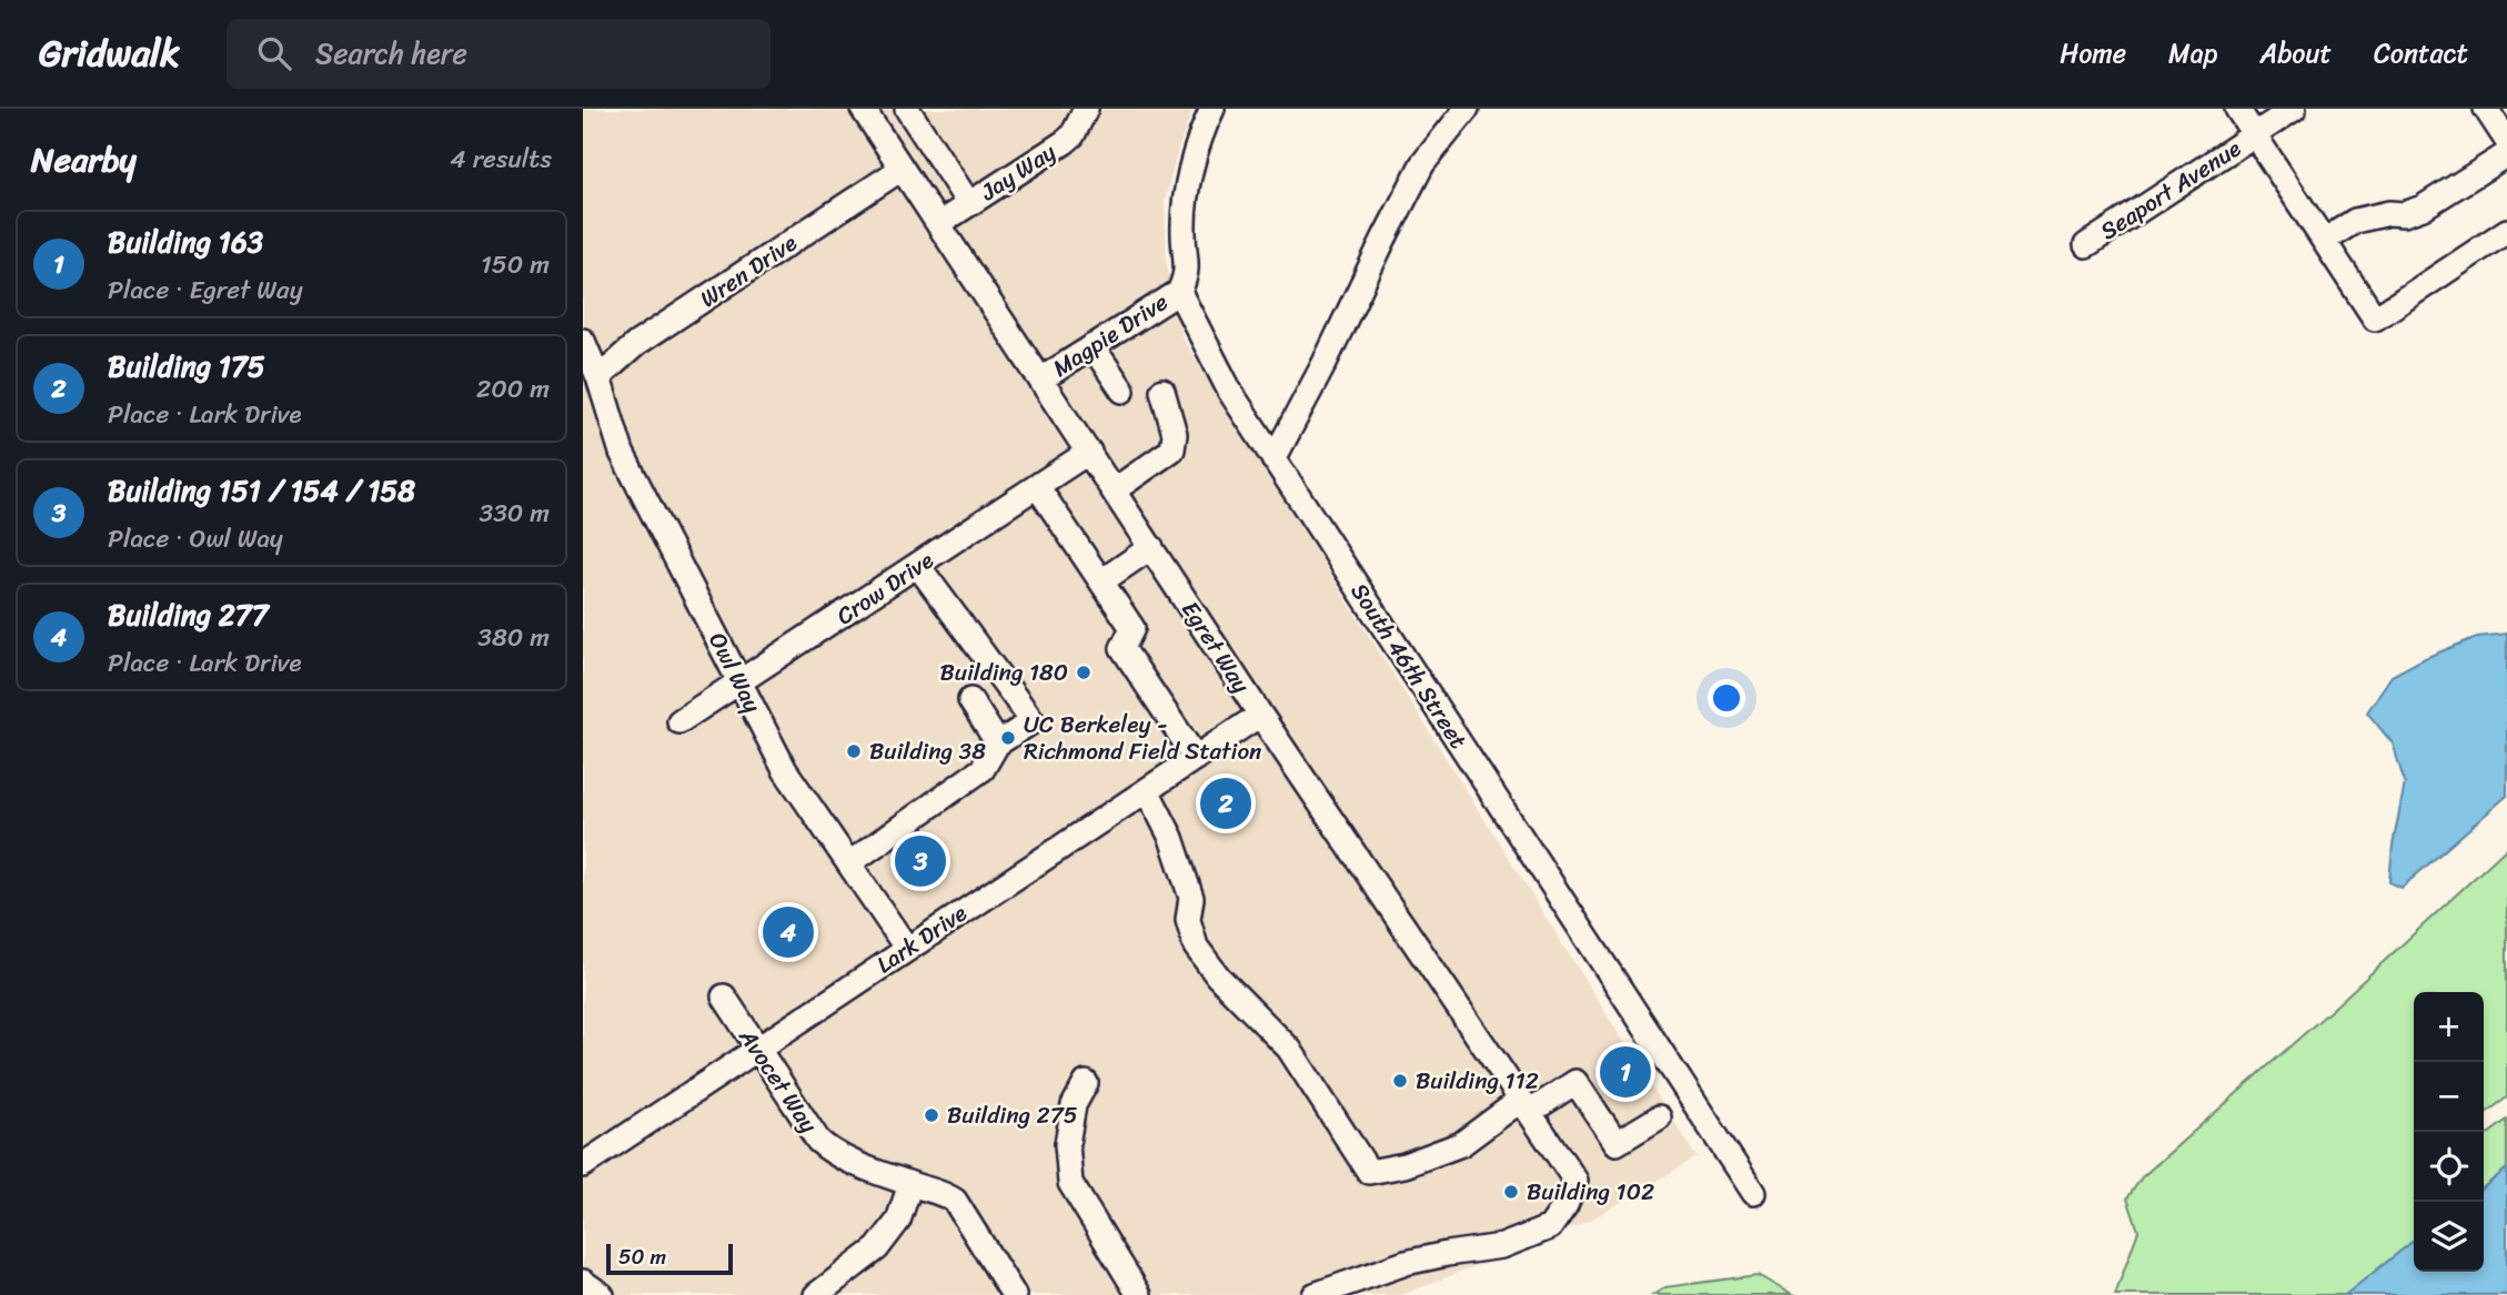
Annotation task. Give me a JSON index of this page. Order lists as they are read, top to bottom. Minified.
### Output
{"streets":{"street":["Jay Way","Seaport Avenue","Wren Drive","Magpie Drive","Crow Drive","Egret Way","South 46th Street","Owl Way","Lark Drive","Avocet Way"]},"crossings":[["Jay Way","Egret Way"],["Wren Drive","Egret Way"],["Wren Drive","Owl Way"],["Magpie Drive","Egret Way"],["Magpie Drive","South 46th Street"],["Crow Drive","Egret Way"],["Crow Drive","Owl Way"],["Egret Way","Lark Drive"],["Owl Way","Lark Drive"],["Lark Drive","Avocet Way"]],"places":["Building 180","UC Berkeley - Richmond Field Station","Building 38","Building 112","Building 275","Building 102"],"scale_bar":"50 m","page":{"header":"Gridwalk","search":"Search here","nav":["Home","Map","About","Contact"],"heading":["Nearby","4 results"],"list":[{"mark":"1","name":"Building 163","note":"Place · Egret Way","value":"150 m"},{"mark":"2","name":"Building 175","note":"Place · Lark Drive","value":"200 m"},{"mark":"3","name":"Building 151 / 154 / 158","note":"Place · Owl Way","value":"330 m"},{"mark":"4","name":"Building 277","note":"Place · Lark Drive","value":"380 m"}],"pins":["2","3","4","1"],"map_buttons":["+","−"],"scale":"50 m"}}
